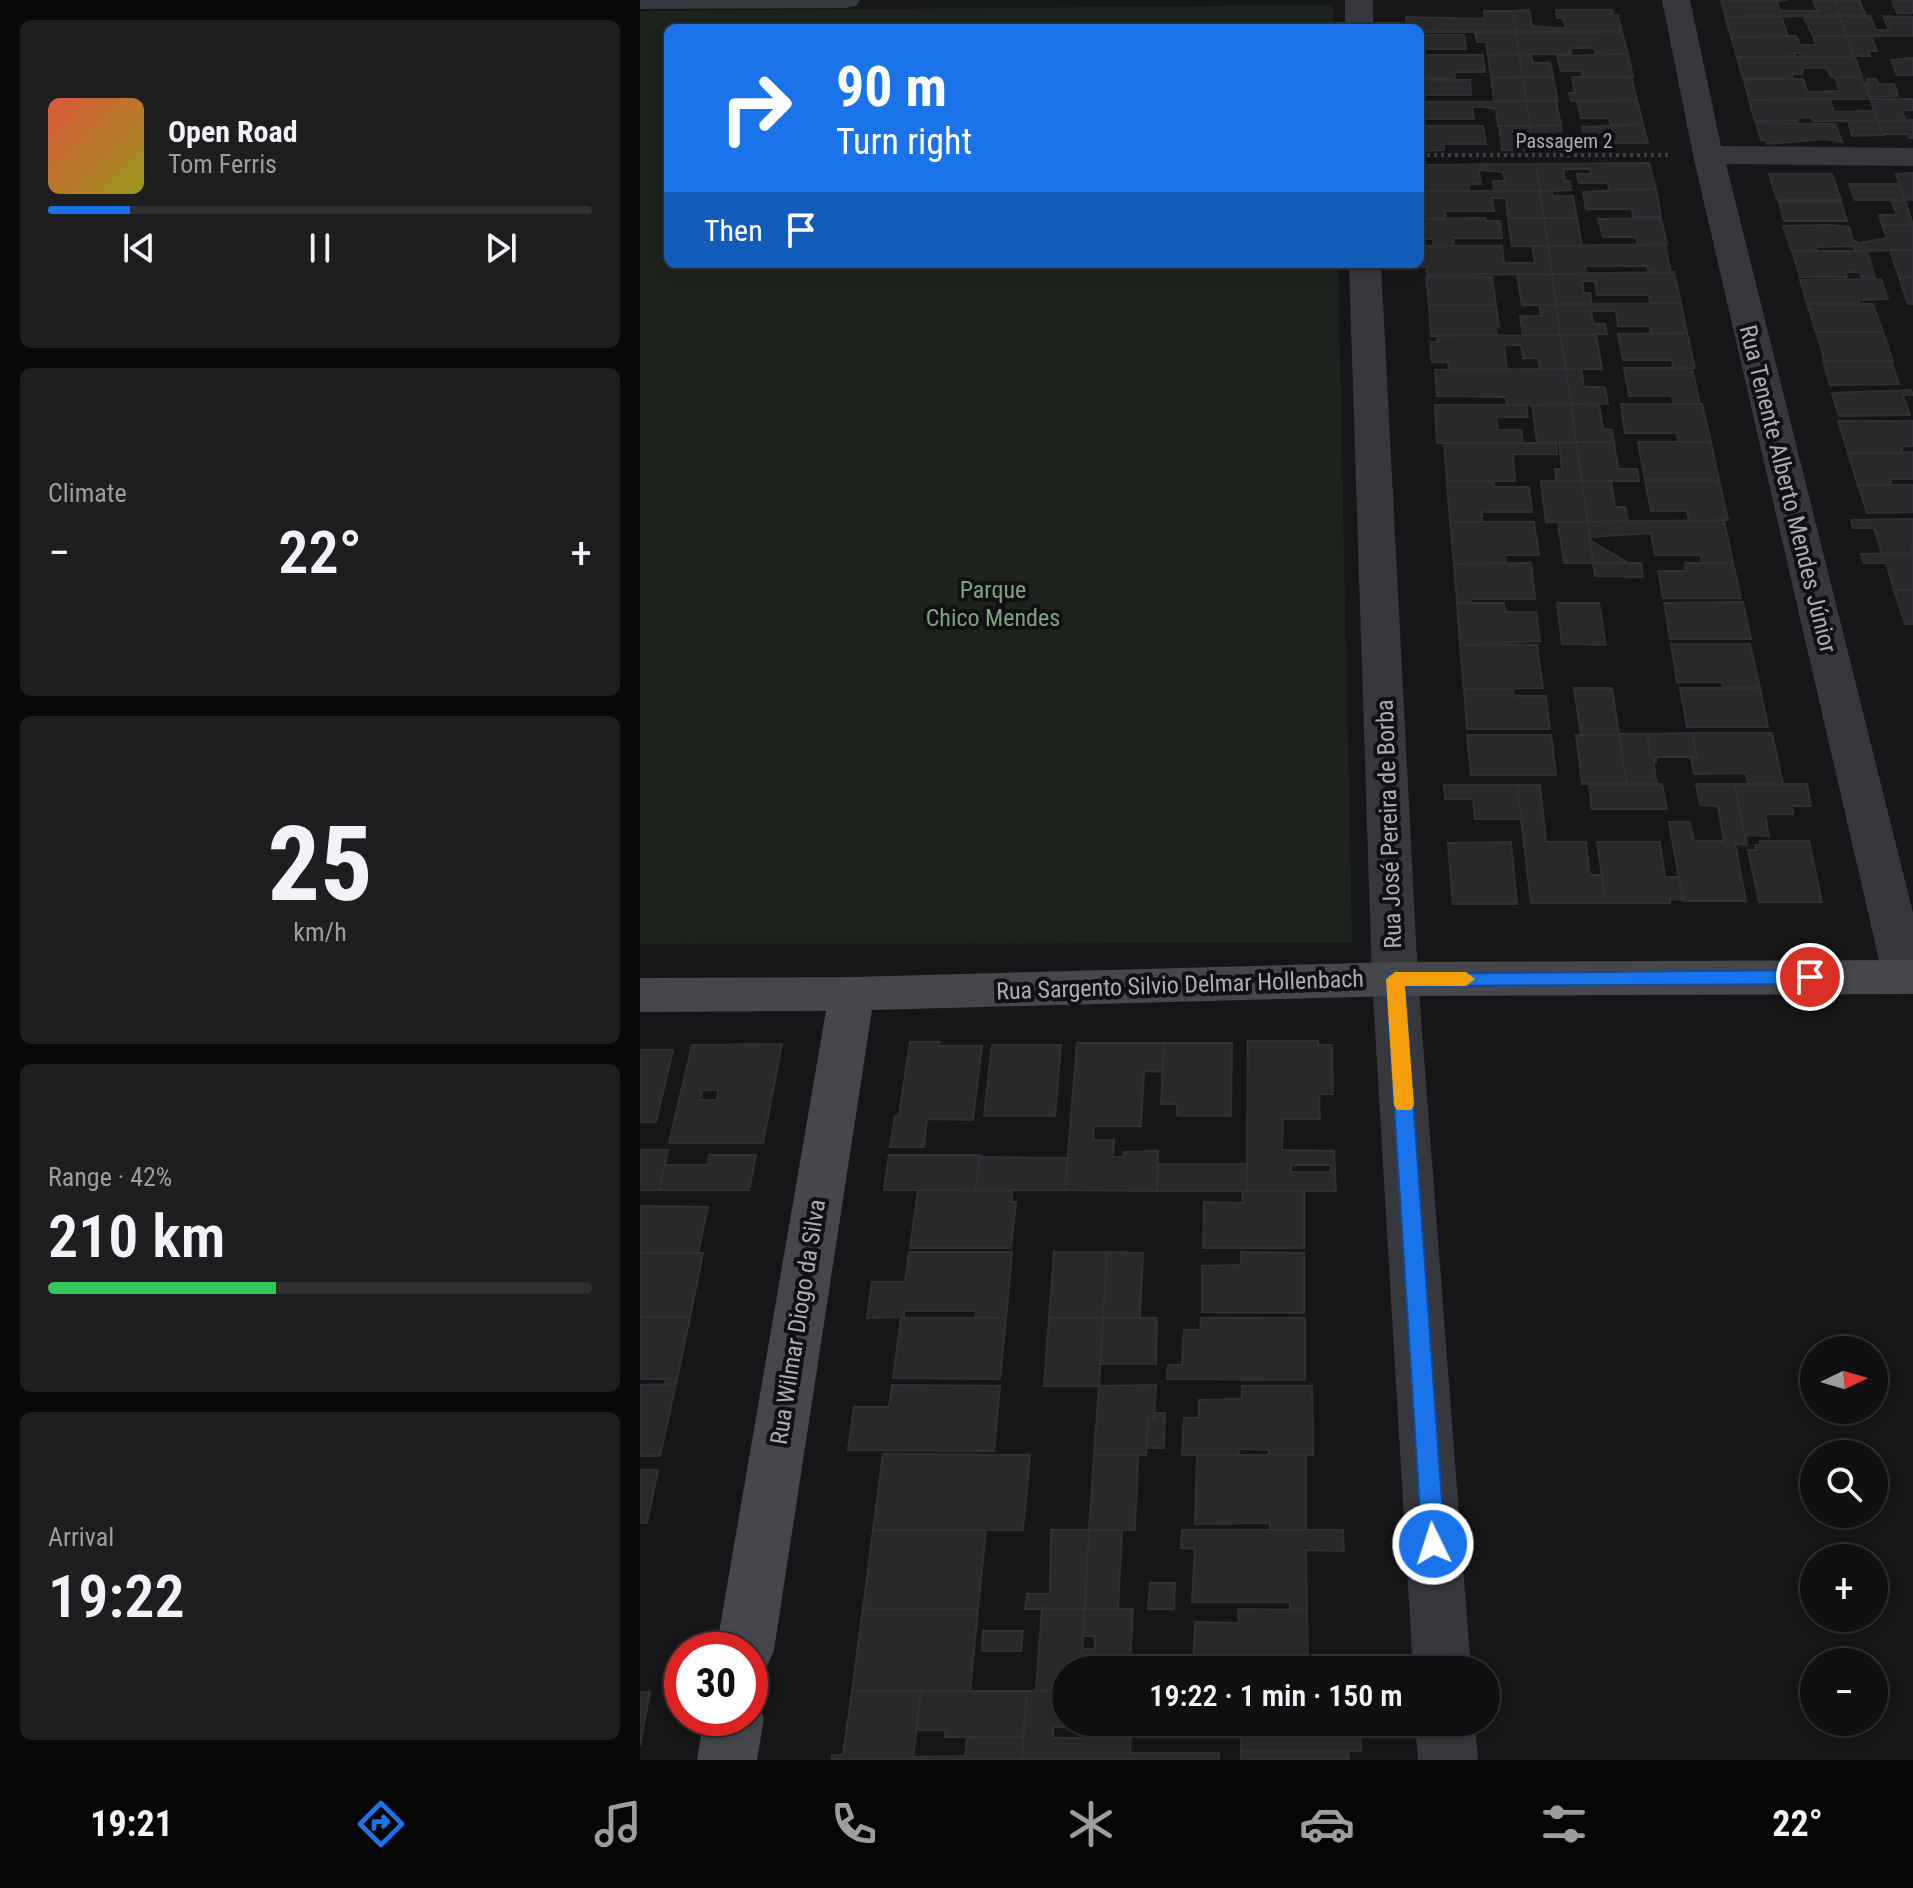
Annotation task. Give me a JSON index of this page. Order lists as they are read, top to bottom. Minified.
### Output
{"streets":{"street":["Rua Tenente Alberto Mendes Júnior","Rua José Pereira de Borba","Rua Sargento Silvio Delmar Hollenbach","Rua Wilmar Diogo da Silva"],"path":["Passagem 2"]},"crossings":[["Passagem 2","Rua Tenente Alberto Mendes Júnior"],["Rua Tenente Alberto Mendes Júnior","Rua Sargento Silvio Delmar Hollenbach"],["Rua José Pereira de Borba","Rua Sargento Silvio Delmar Hollenbach"],["Rua Sargento Silvio Delmar Hollenbach","Rua Wilmar Diogo da Silva"]],"parks":["Parque Chico Mendes"],"north":"right","page":{"turn":["90 m","Turn right"],"song":["Open Road","Tom Ferris"],"then":"Then","tile":["Climate",["25","km/h"],["Range · 42%","210 km"],["Arrival","19:22"]],"heat":["−","22°","+"],"map_buttons":["+","−"],"limit":"30","trip":"19:22 · 1 min · 150 m","tabs":["19:21","22°"]}}
